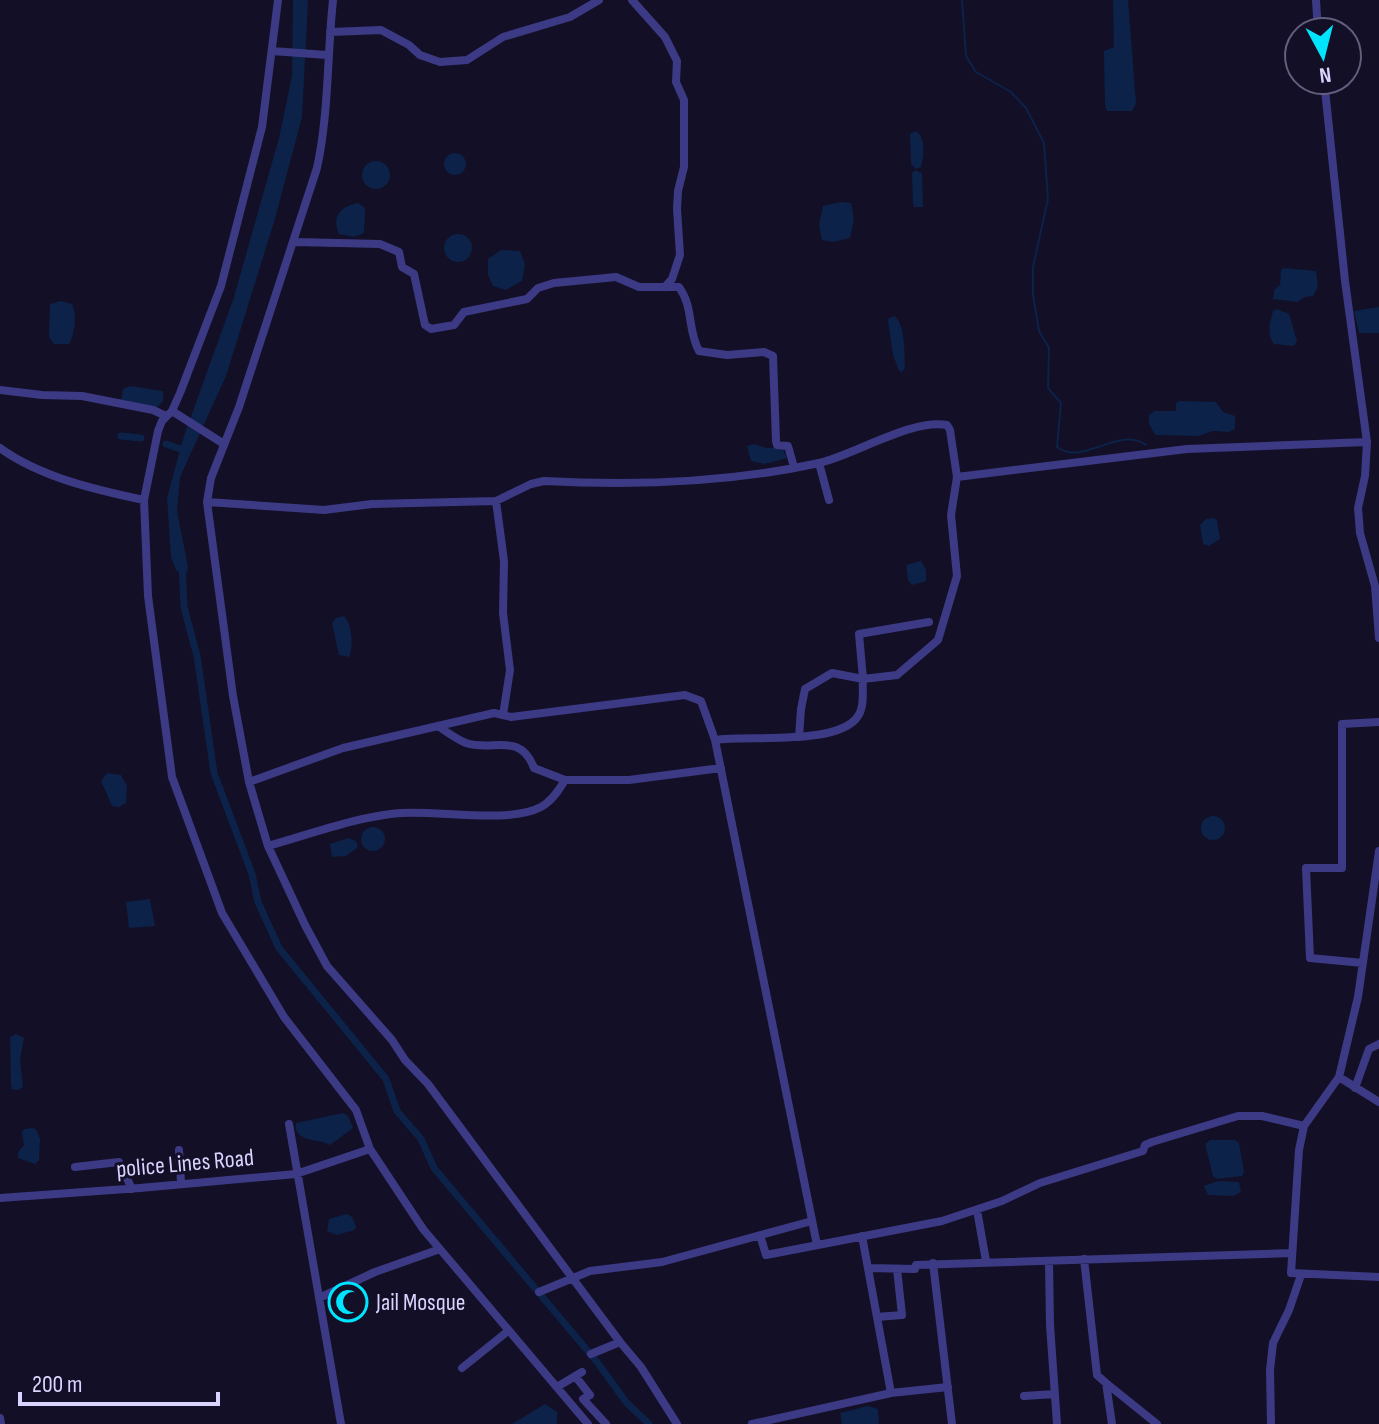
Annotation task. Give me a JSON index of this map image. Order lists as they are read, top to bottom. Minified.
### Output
{"streets":{"street":["police Lines Road"]},"places":{"mosque":["Jail Mosque"]},"scale_bar":"200 m","north":"bottom"}
